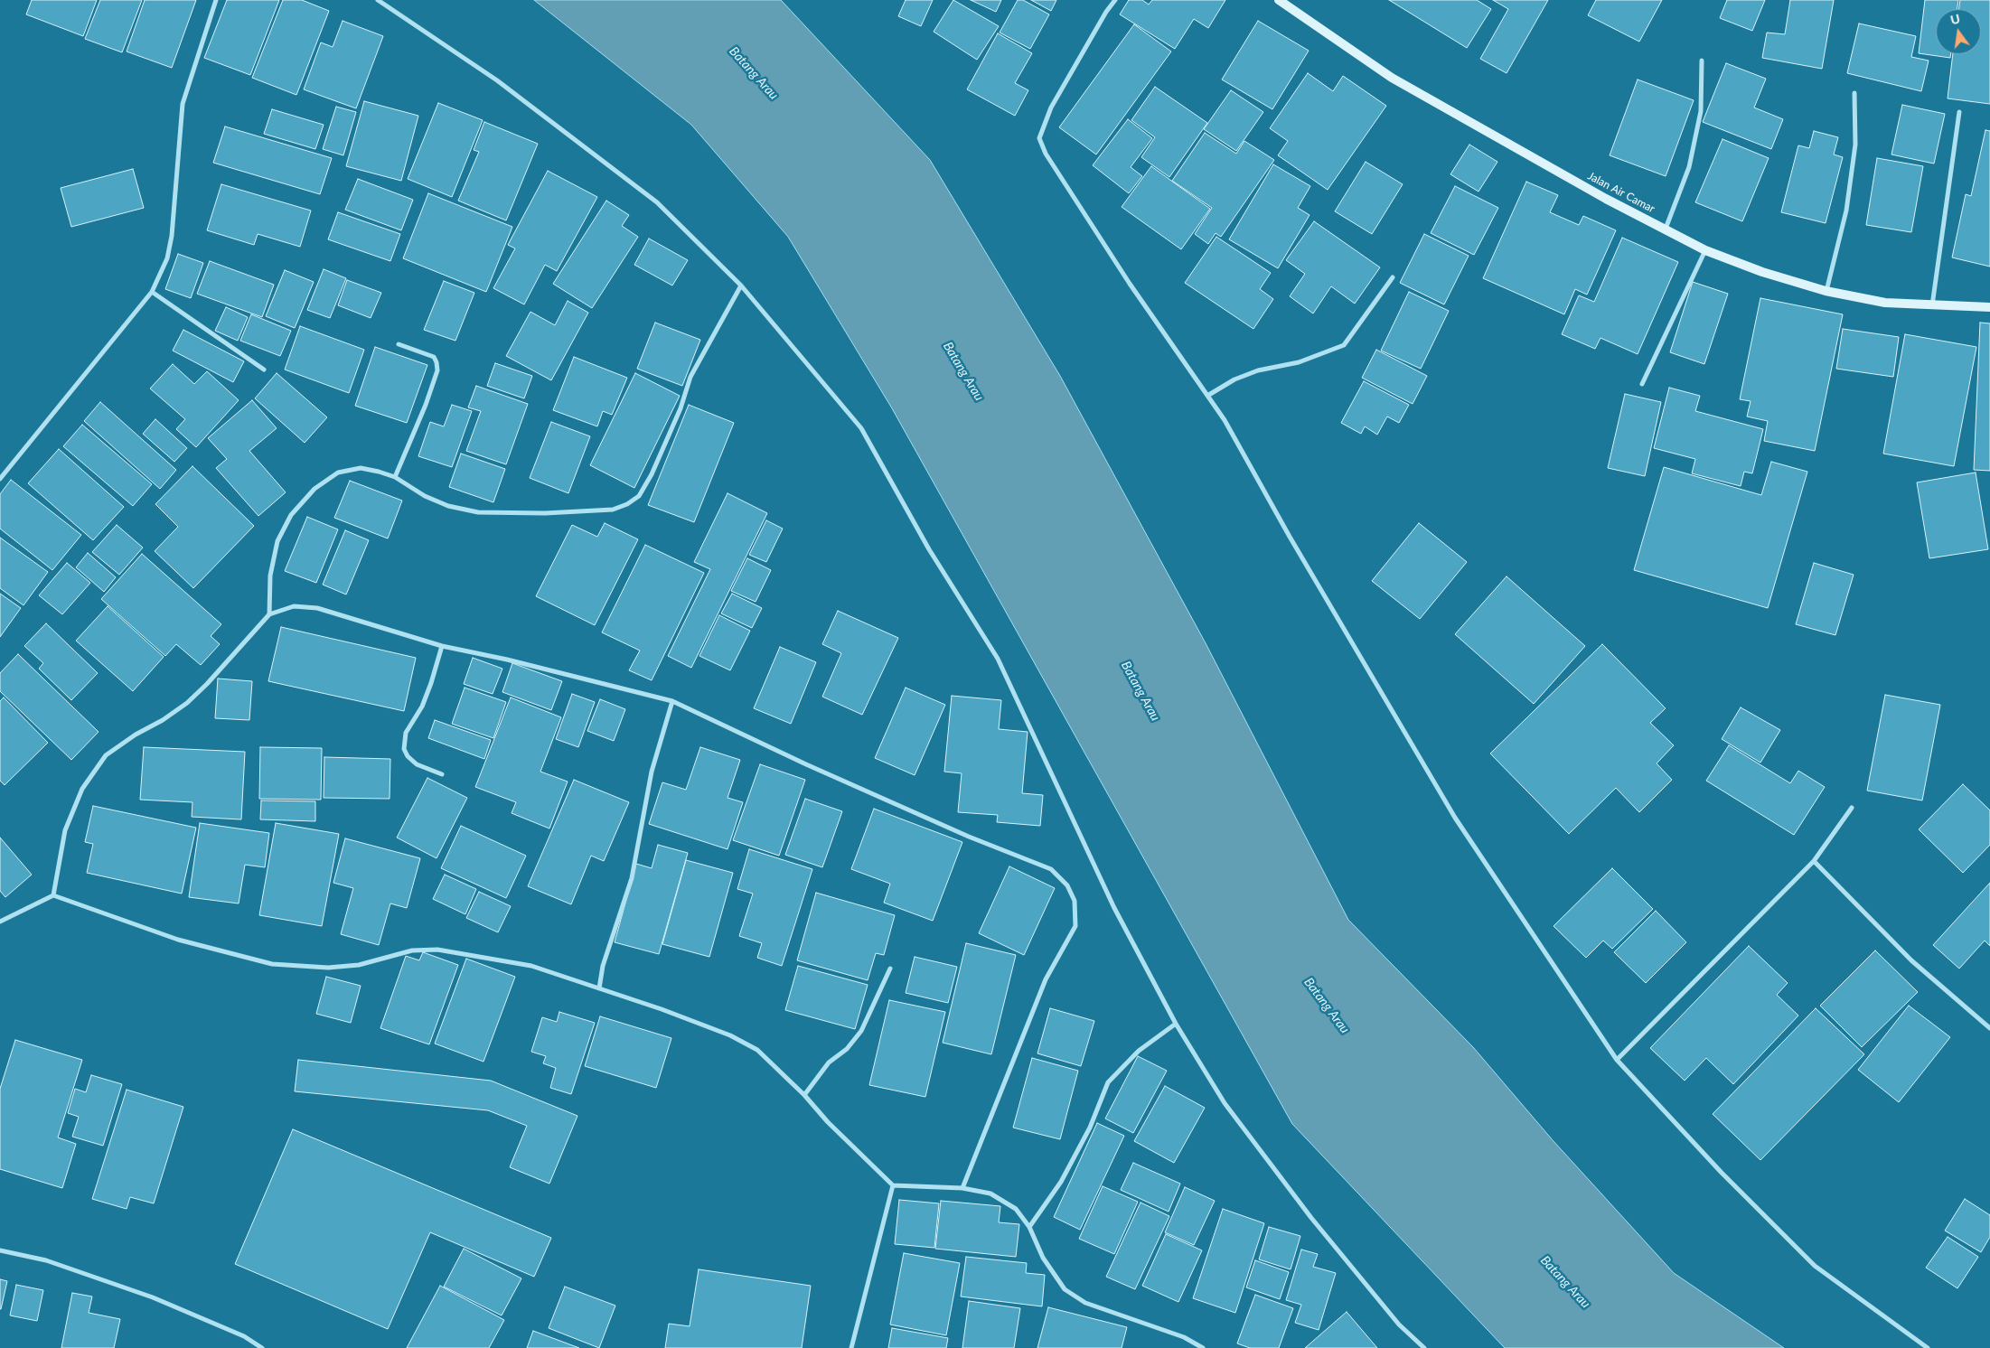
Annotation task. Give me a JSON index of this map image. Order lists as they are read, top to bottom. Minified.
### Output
{"streets":{"main road":["Jalan Air Camar"]},"water":["Batang Arau"],"north":"top"}
